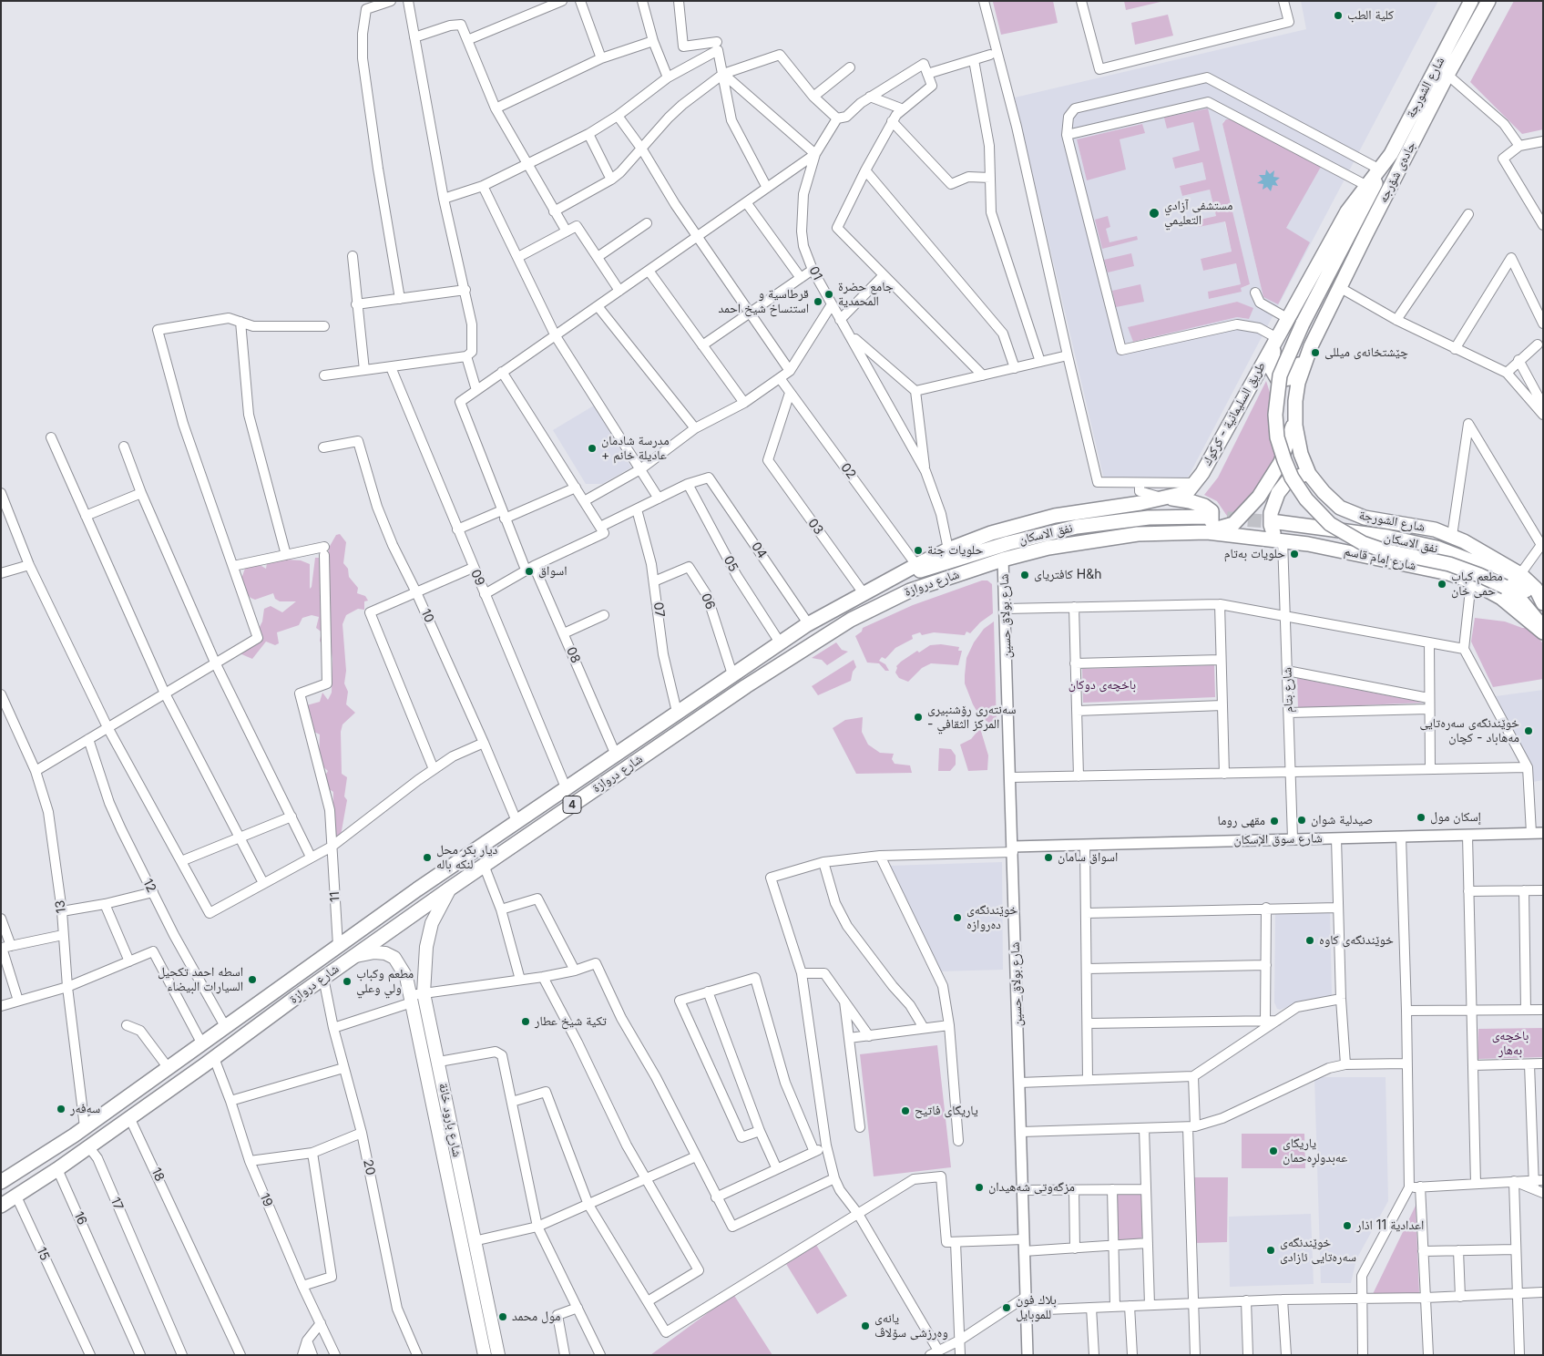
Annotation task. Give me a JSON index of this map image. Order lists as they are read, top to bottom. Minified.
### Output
{"streets":{"main road":["شارع الشورجة","جادەی شۆرجە","طريق السليمانية - كركوك","نفق الاسكان","شارع إمام قاسم","شارع دروازة","4","شارع بارود خانة"],"street":["01","02","03","04","05","09","06","07","10","شارع بولاق حسين","08","شارع بتام","شارع سوق الإسكان","12","11","13","20","18","19","17","16","15"]},"crossings":[["شارع الشورجة","جادەی شۆرجە"],["شارع الشورجة","طريق السليمانية - كركوك"],["شارع الشورجة","نفق الاسكان"],["02","03"],["03","شارع دروازة"],["نفق الاسكان","شارع دروازة"],["04","05"],["04","شارع دروازة"],["شارع إمام قاسم","شارع دروازة"],["شارع إمام قاسم","شارع بتام"],["05","شارع دروازة"],["09","شارع دروازة"],["شارع دروازة","06"],["شارع دروازة","07"],["شارع دروازة","10"],["شارع دروازة","شارع بولاق حسين"],["شارع دروازة","08"],["شارع دروازة","12"],["شارع دروازة","11"],["شارع دروازة","13"],["شارع دروازة","شارع بارود خانة"],["شارع دروازة","20"],["شارع دروازة","18"],["شارع دروازة","19"],["شارع دروازة","17"],["شارع دروازة","16"],["شارع دروازة","15"],["06","07"],["شارع بولاق حسين","شارع سوق الإسكان"],["شارع بتام","شارع سوق الإسكان"]],"parks":["باخچەی دوکان","باخچەی بەهار"],"places":["كلية الطب","مستشفى آزادي التعليمي","جامع حضرة المحمدية","قرطاسية و استنساخ شيخ احمد","چێشتخانەی میللی","مدرسة شادمان + عاديلة خانم","حلویات جنة","حلویات بەتام","اسواق","کافتریای H&h","مطعم كباب حمى خان","سەنتەری ڕۆشنبیری - المرکز الثقافي","خوێندنگەی سەرەتایی مەهاباد - کچان","إسكان مول","صيدلية شوان","مقهى روما","ديار بكر محل لنكه باله","اسواق سامان","خوێندنگەی دەروازە","خوێندنگەی کاوە","اسطه احمد تكحيل السيارات البيضاء","مطعم وكباب ولي وعلي","تكية شيخ عطار","سەفەر","یاریگای فاتیح","یاریگای عەبدولڕەحمان","مزگەوتی شەهیدان","اعدادية 11 اذار","خوێندنگەی سەرەتایی ئازادی","بلاك فون للموبايل","مول محمد","یانەی وەرزشی سۆلاڤ"]}
